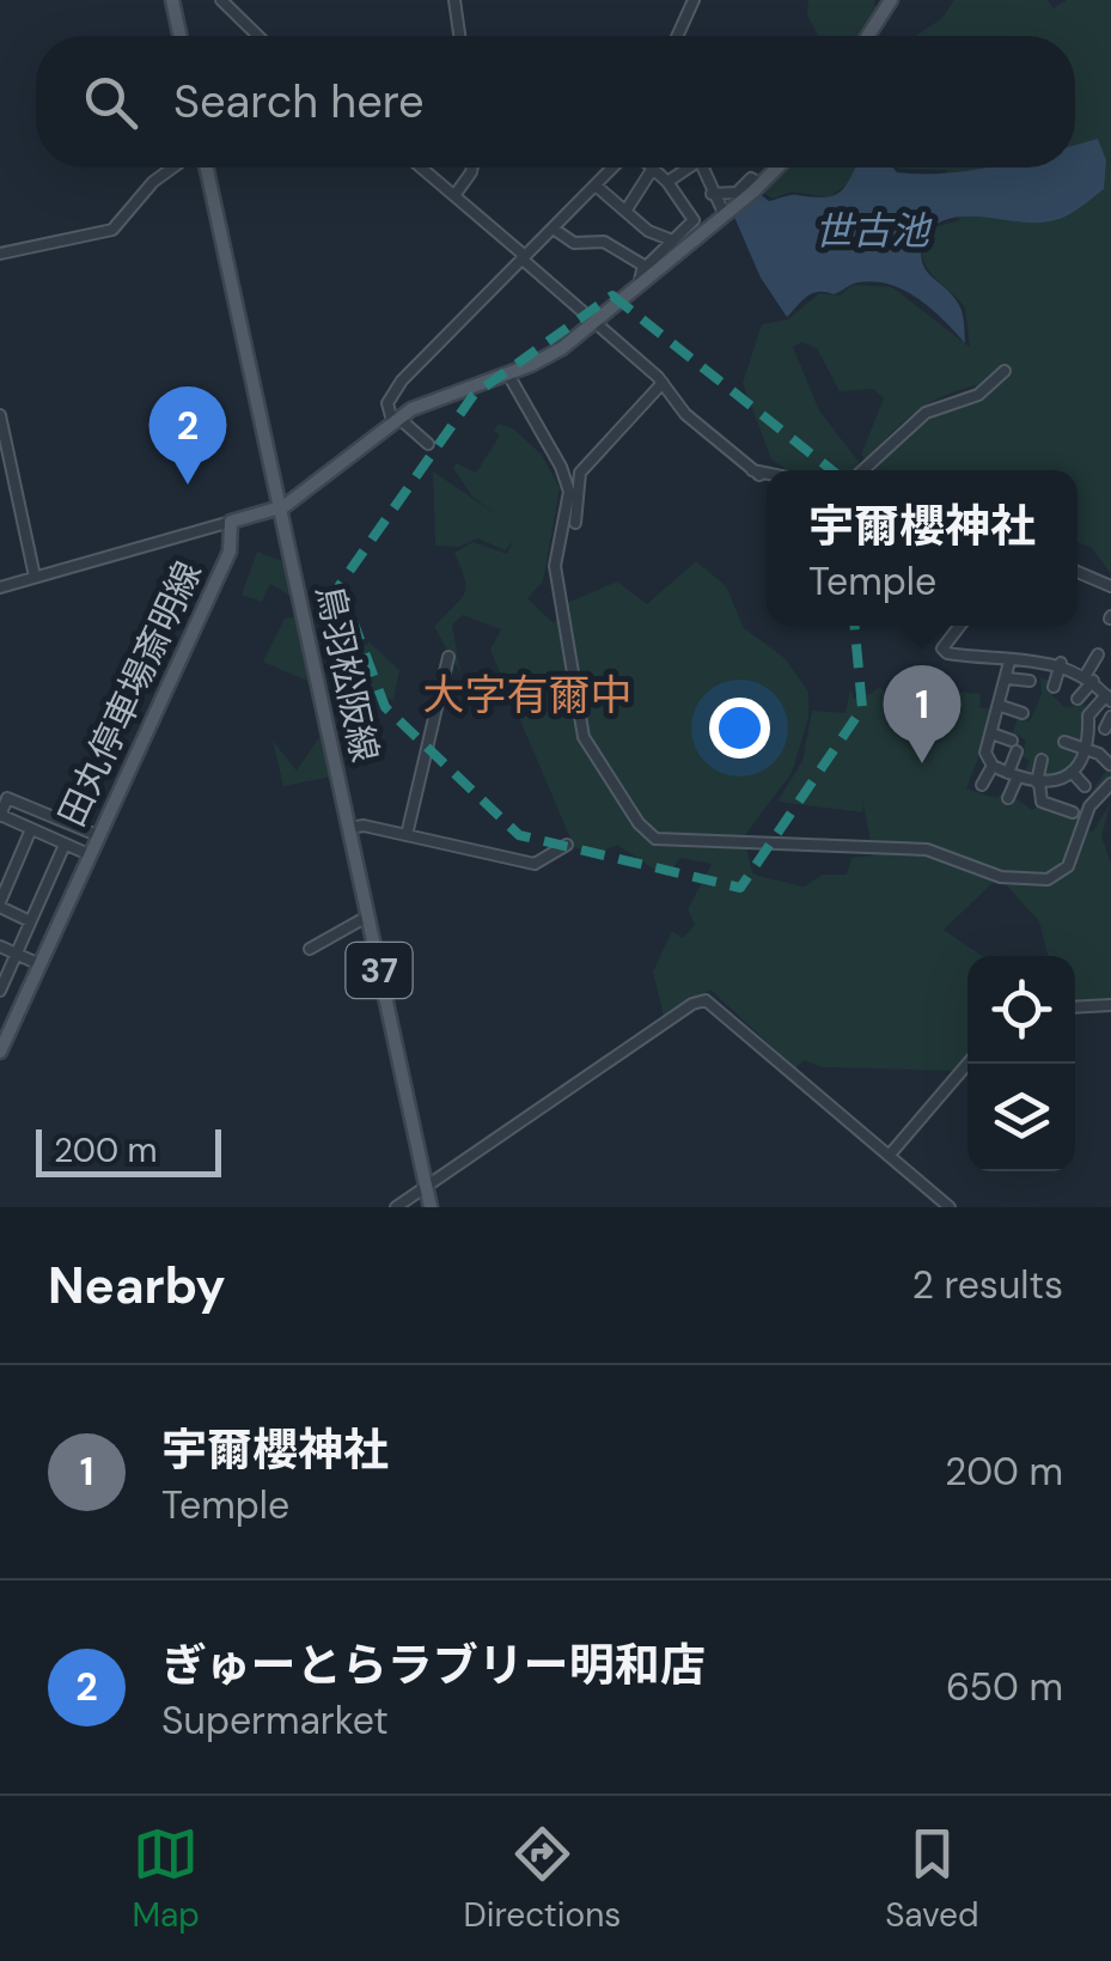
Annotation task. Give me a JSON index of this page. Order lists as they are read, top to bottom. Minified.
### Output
{"streets":{"main road":["鳥羽松阪線","田丸停車場斎明線","37"]},"districts":["大字有爾中"],"water":["世古池"],"scale_bar":"200 m","page":{"search":"Search here","pins":["2","1"],"popup":["宇爾櫻神社","Temple"],"scale":"200 m","heading":["Nearby","2 results"],"list":[{"mark":"1","name":"宇爾櫻神社","note":"Temple","value":"200 m"},{"mark":"2","name":"ぎゅーとらラブリー明和店","note":"Supermarket","value":"650 m"}],"nav":["Map","Directions","Saved"]}}
